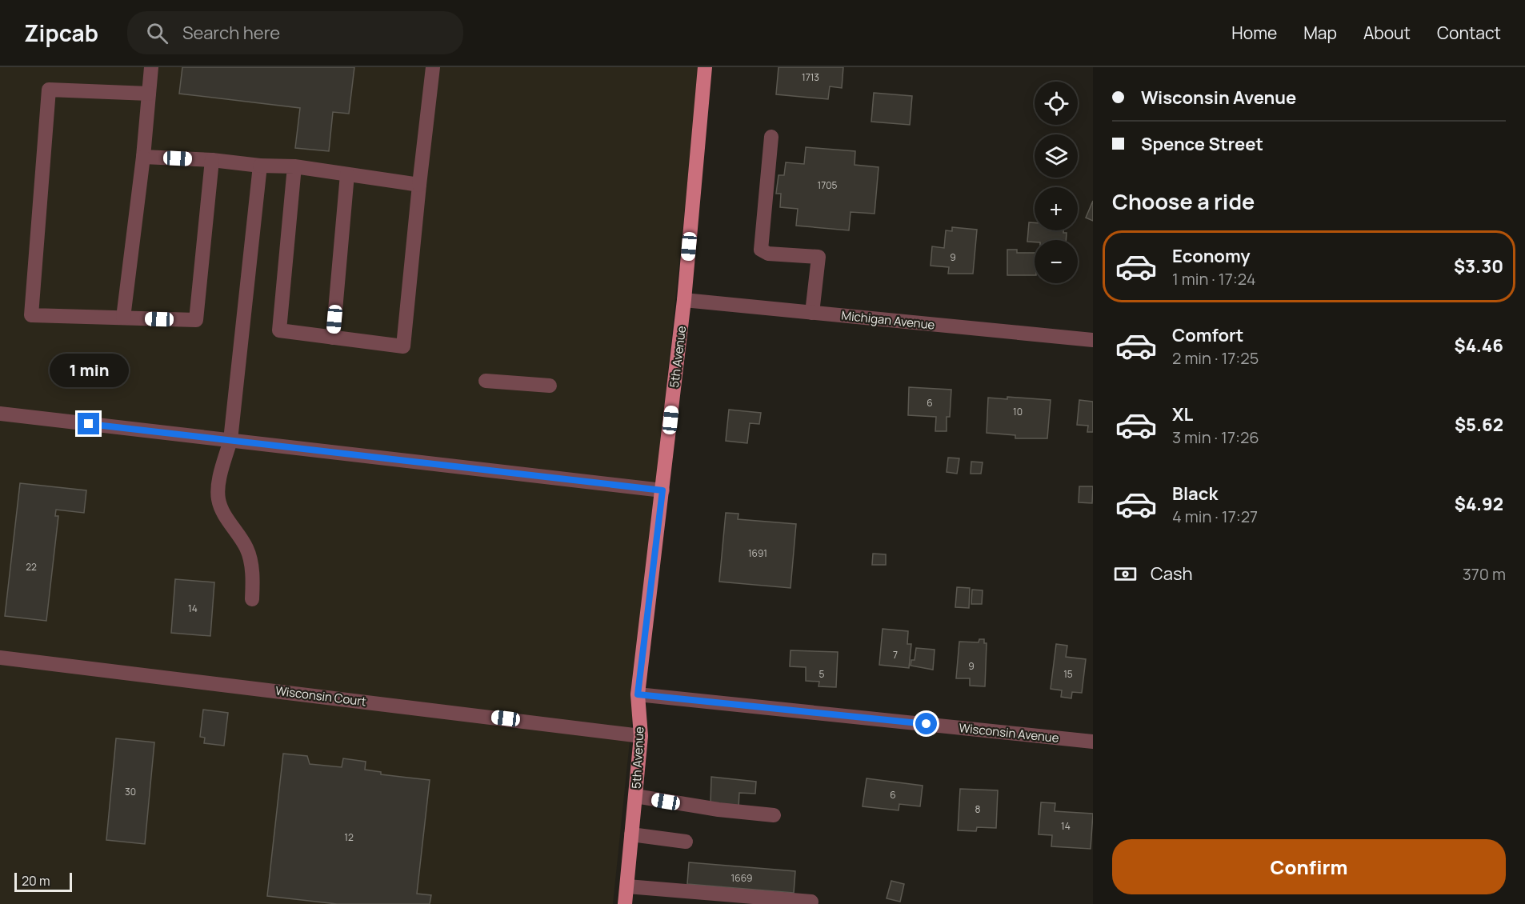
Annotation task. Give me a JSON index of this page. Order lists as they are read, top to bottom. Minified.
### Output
{"streets":{"main road":["5th Avenue"],"street":["Michigan Avenue","Wisconsin Court","Wisconsin Avenue"]},"crossings":[["Michigan Avenue","5th Avenue"],["5th Avenue","Wisconsin Court"],["5th Avenue","Wisconsin Avenue"]],"house_numbers":["1713","1705","9","6","10","1691","22","14","7","9","5","15","30","6","8","14","12","1669"],"scale_bar":"20 m","page":{"header":"Zipcab","search":"Search here","nav":["Home","Map","About","Contact"],"banner":["Wisconsin Avenue","Spence Street"],"map_buttons":["+","−"],"heading":"Choose a ride","list":[{"name":"Economy","note":"1 min · 17:24","value":"$3.30"},{"name":"Comfort","note":"2 min · 17:25","value":"$4.46"},{"name":"XL","note":"3 min · 17:26","value":"$5.62"},{"name":"Black","note":"4 min · 17:27","value":"$4.92"}],"bubble":"1 min","pay":["Cash","370 m"],"buttons":"Confirm","scale":"20 m"}}
